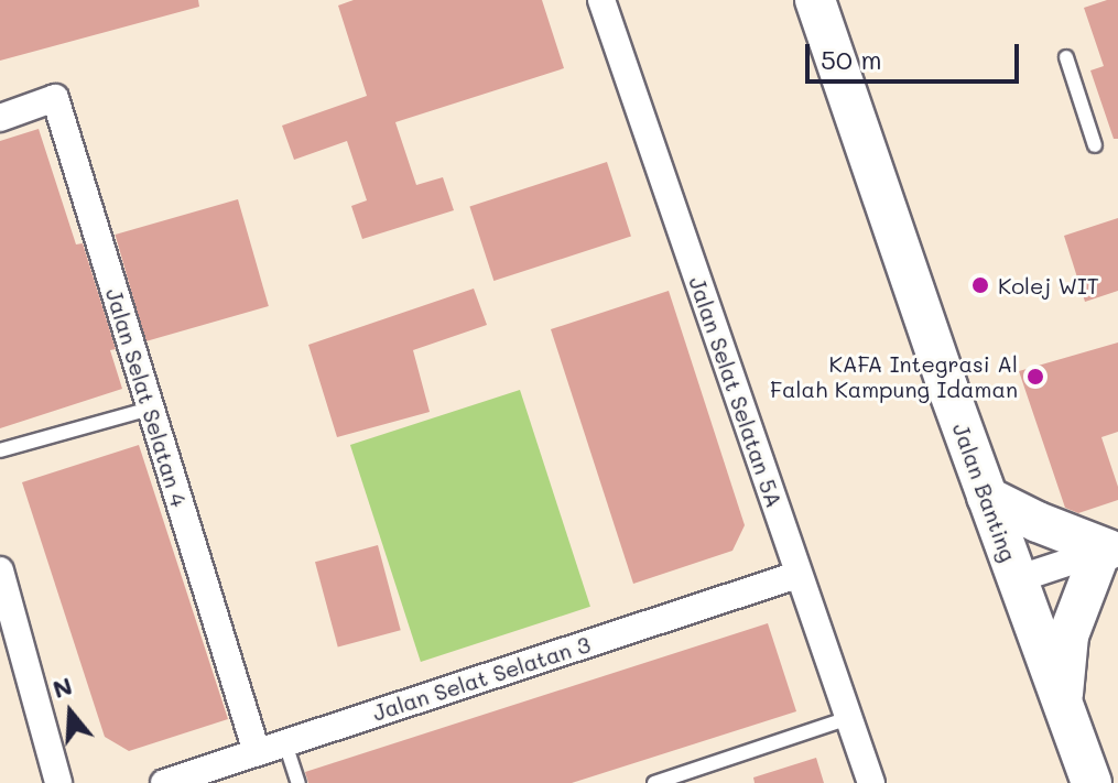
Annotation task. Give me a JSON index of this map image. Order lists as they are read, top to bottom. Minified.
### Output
{"streets":{"main road":["Jalan Banting"],"street":["Jalan Selat Selatan 5A","Jalan Selat Selatan 4","Jalan Selat Selatan 3"]},"crossings":[["Jalan Selat Selatan 5A","Jalan Selat Selatan 3"],["Jalan Selat Selatan 4","Jalan Selat Selatan 3"]],"places":["Kolej WIT","KAFA Integrasi Al Falah Kampung Idaman"],"scale_bar":"50 m","north":"top"}
